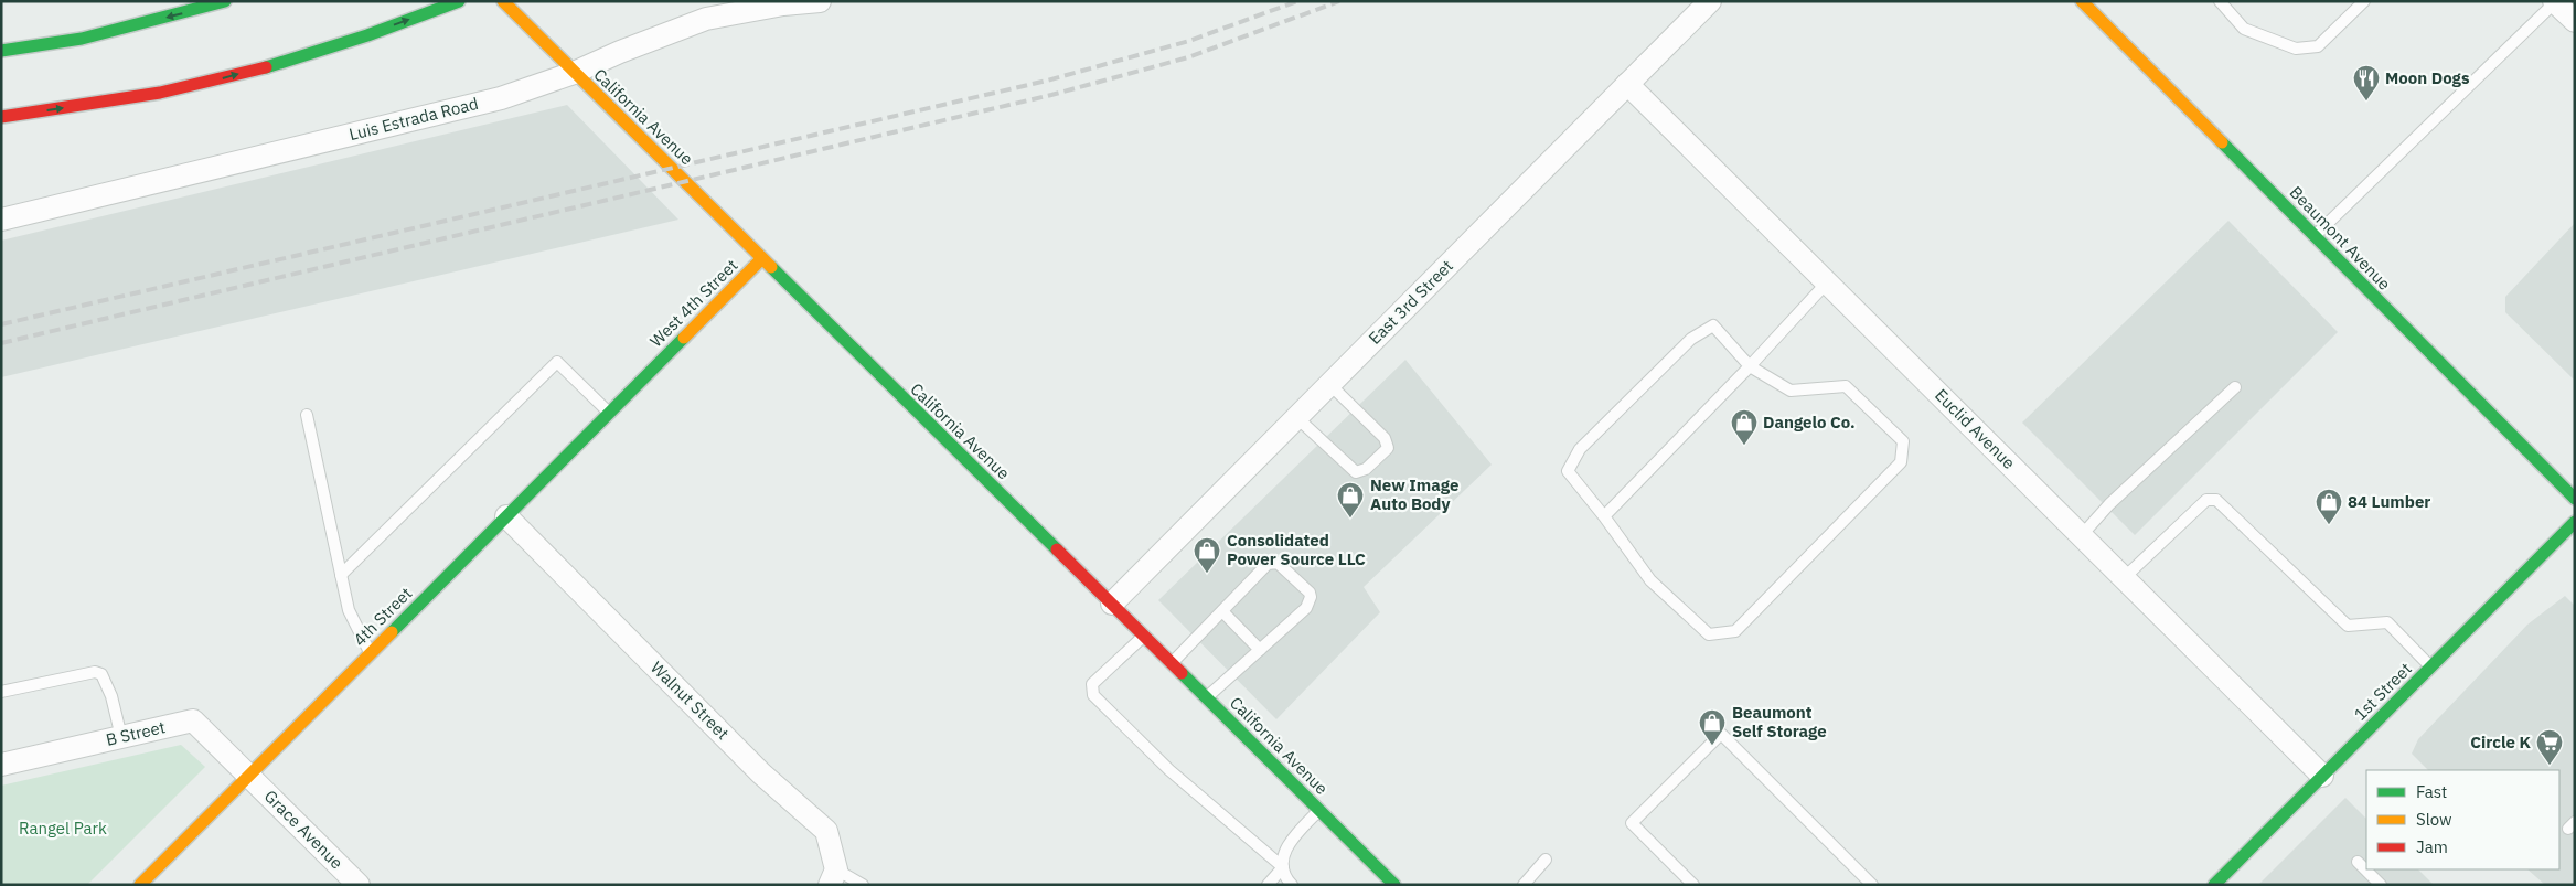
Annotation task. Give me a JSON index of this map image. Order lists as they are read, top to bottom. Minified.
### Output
{"streets":{"main road":["California Avenue","Beaumont Avenue","West 4th Street","4th Street","1st Street"],"street":["Luis Estrada Road","East 3rd Street","Euclid Avenue","Walnut Street","B Street","Grace Avenue"]},"crossings":[["California Avenue","Luis Estrada Road"],["California Avenue","East 3rd Street"],["California Avenue","West 4th Street"],["East 3rd Street","Euclid Avenue"],["West 4th Street","4th Street"],["Euclid Avenue","1st Street"],["4th Street","Walnut Street"],["4th Street","B Street"],["4th Street","Grace Avenue"],["B Street","Grace Avenue"]],"parks":["Rangel Park"],"places":{"restaurant":["Moon Dogs"],"shop":["Dangelo Co.","New Image Auto Body","84 Lumber","Consolidated Power Source LLC","Beaumont Self Storage"],"supermarket":["Circle K"]},"legend":["Fast","Slow","Jam"]}
